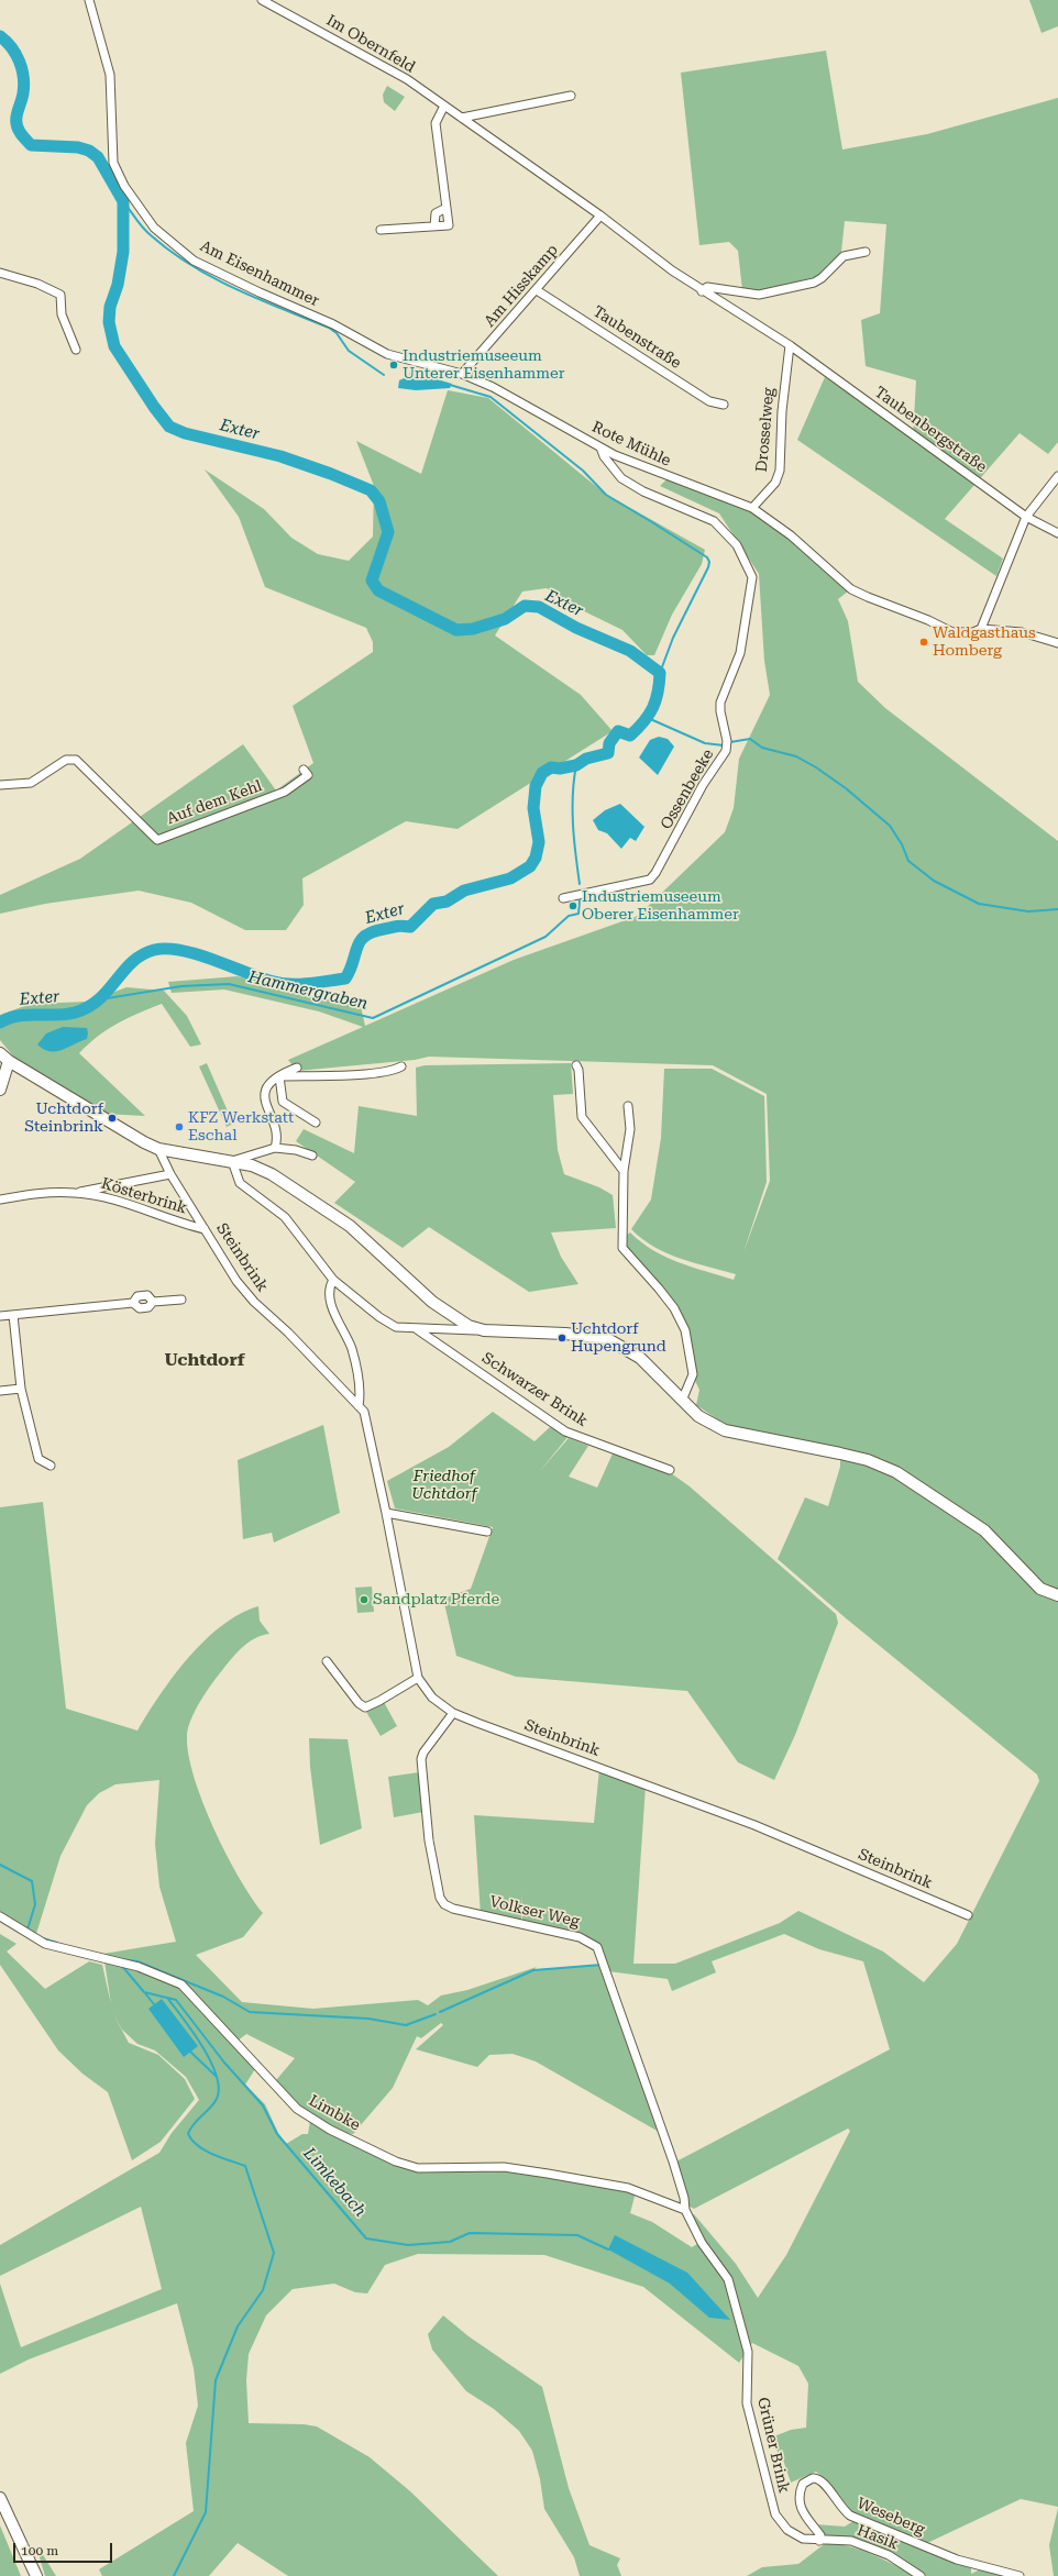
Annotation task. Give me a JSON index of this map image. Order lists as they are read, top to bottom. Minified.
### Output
{"streets":{"street":["Im Obernfeld","Am Eisenhammer","Am Hisskamp","Taubenstraße","Drosselweg","Taubenbergstraße","Rote Mühle","Ossenbeeke","Auf dem Kehl","Kösterbrink","Steinbrink","Schwarzer Brink","Volkser Weg","Limbke","Grüner Brink","Weseberg","Hasik"]},"crossings":[["Im Obernfeld","Am Hisskamp"],["Im Obernfeld","Taubenbergstraße"],["Am Eisenhammer","Am Hisskamp"],["Am Eisenhammer","Rote Mühle"],["Am Hisskamp","Taubenstraße"],["Am Hisskamp","Rote Mühle"],["Drosselweg","Taubenbergstraße"],["Drosselweg","Rote Mühle"],["Rote Mühle","Ossenbeeke"],["Kösterbrink","Steinbrink"],["Steinbrink","Schwarzer Brink"],["Steinbrink","Volkser Weg"],["Volkser Weg","Limbke"],["Volkser Weg","Grüner Brink"],["Limbke","Grüner Brink"],["Grüner Brink","Weseberg"],["Grüner Brink","Hasik"],["Weseberg","Hasik"]],"districts":["Uchtdorf"],"water":["Exter","Hammergraben","Limkebach"],"parks":["Friedhof Uchtdorf"],"places":["Industriemuseeum Unterer Eisenhammer","Waldgasthaus Homberg","Industriemuseeum Oberer Eisenhammer","Uchtdorf Steinbrink","KFZ Werkstatt Eschal","Uchtdorf Hupengrund","Sandplatz Pferde"],"scale_bar":"100 m"}
